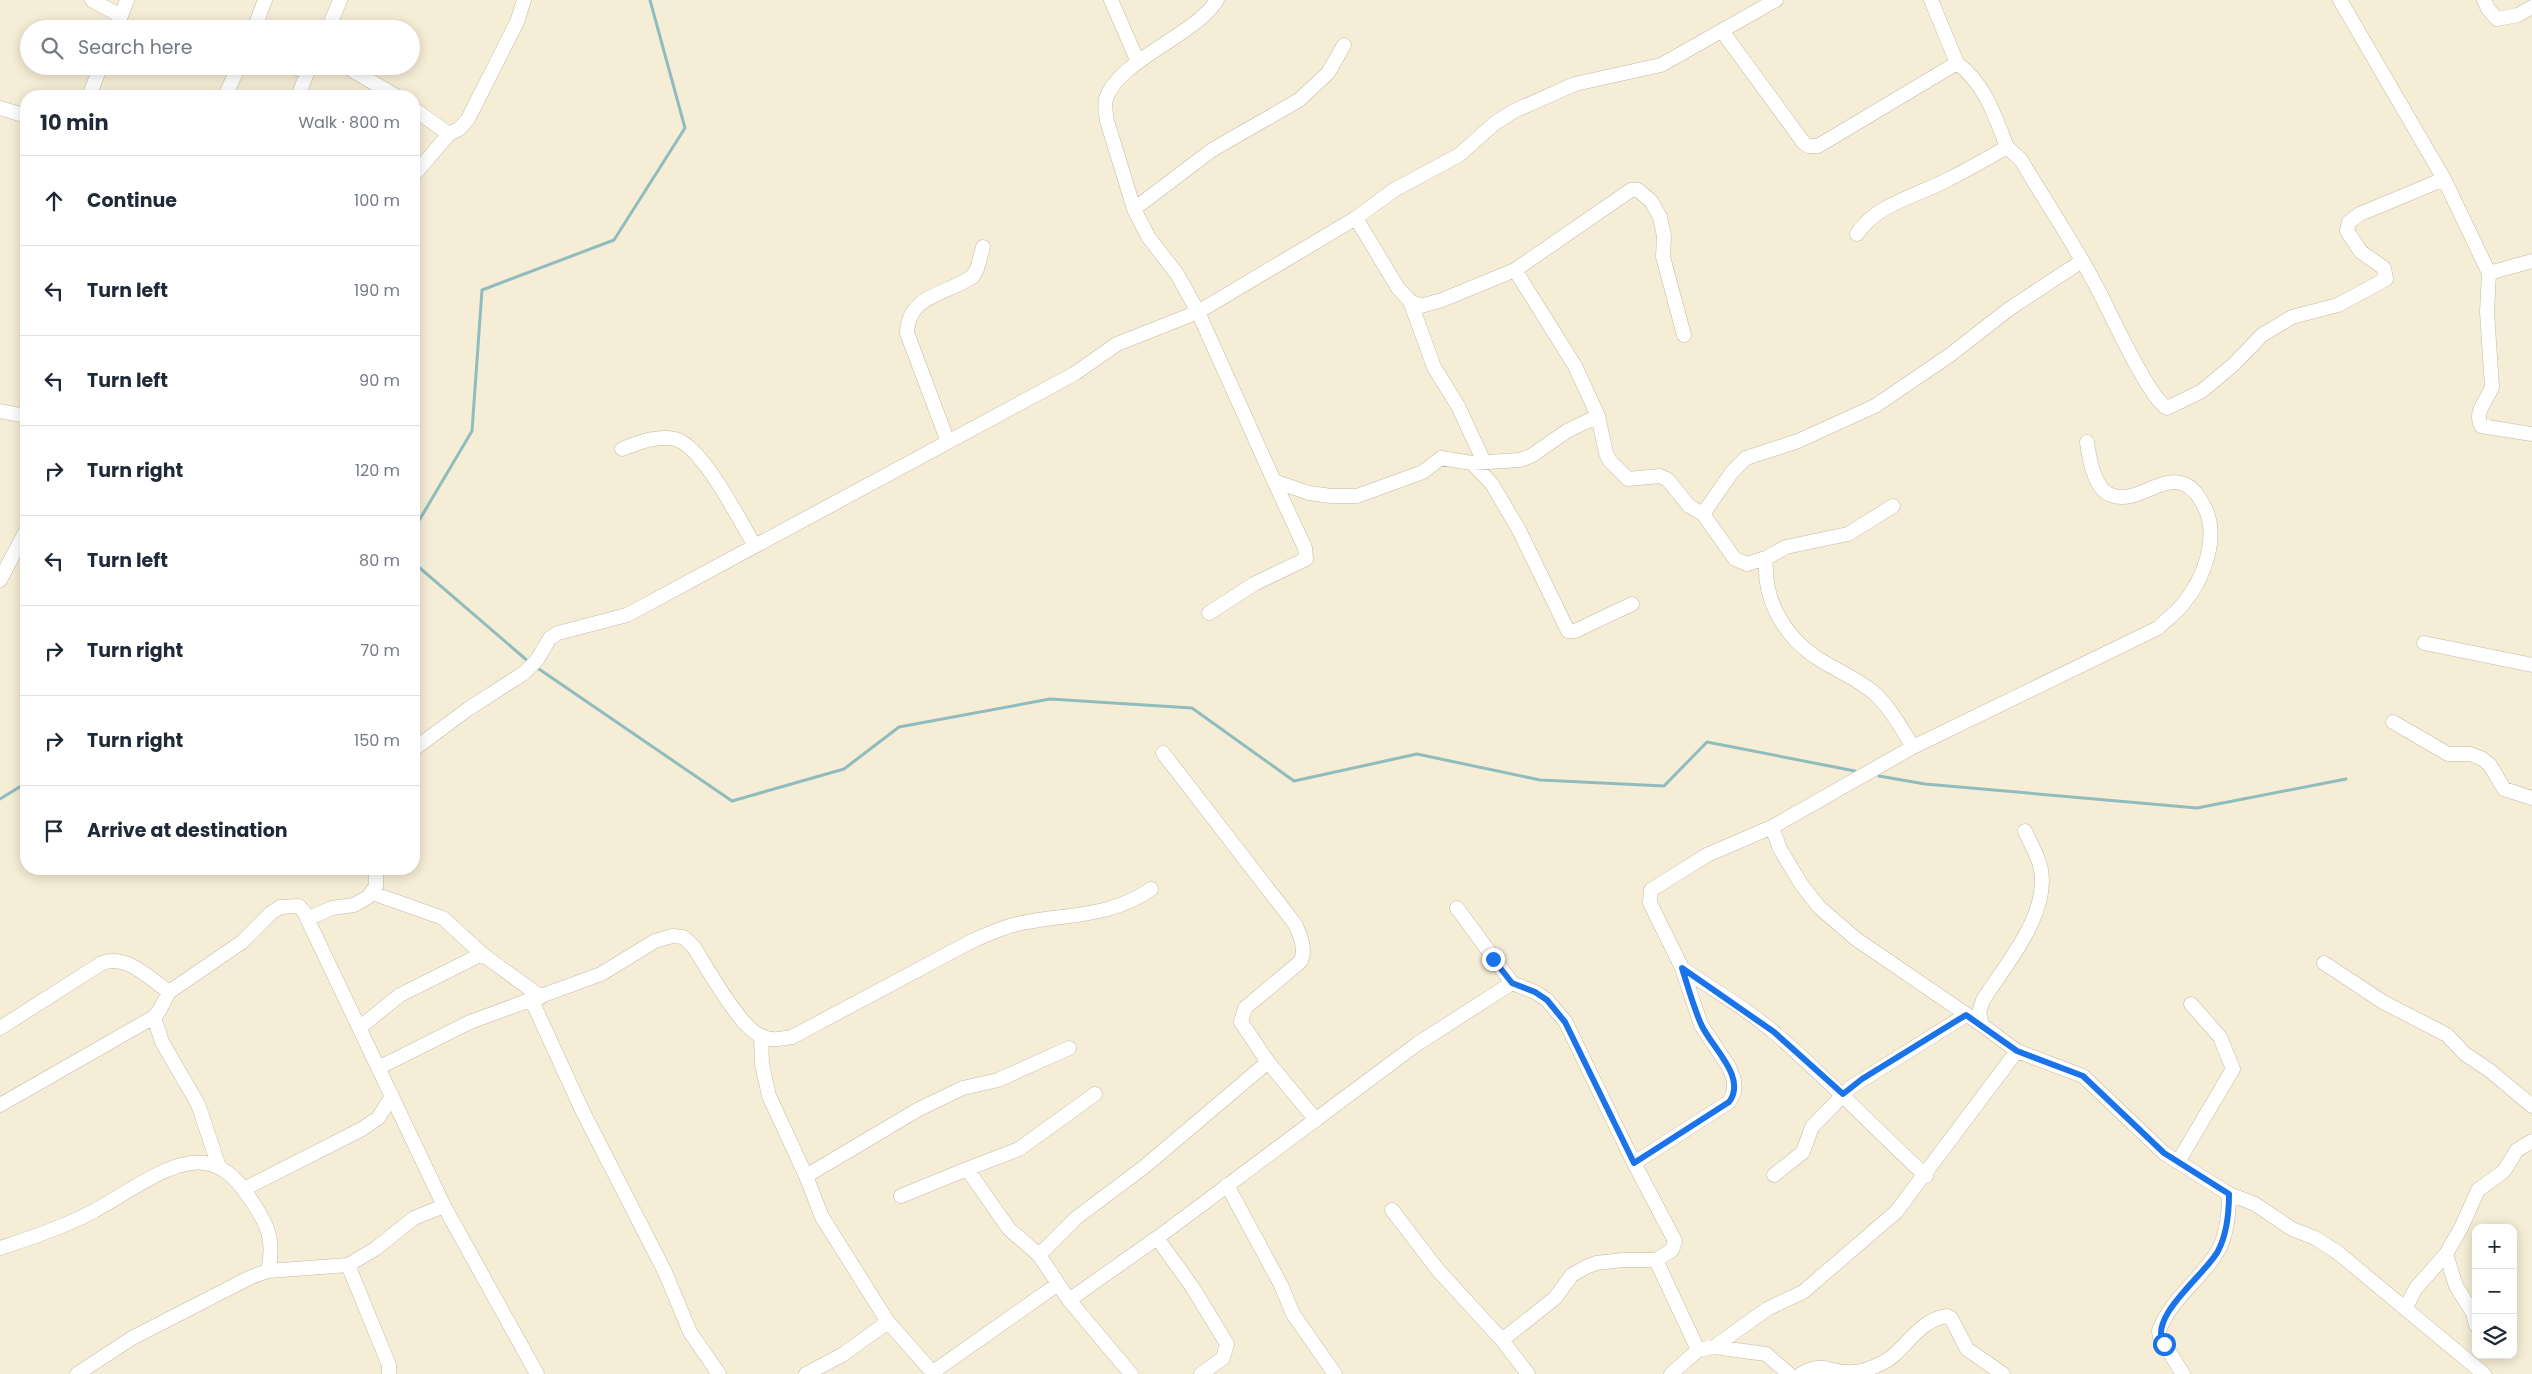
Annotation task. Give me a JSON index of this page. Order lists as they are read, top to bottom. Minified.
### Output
{"page":{"search":"Search here","heading":["10 min","Walk · 800 m"],"list":[["Continue","100 m"],["Turn left","190 m"],["Turn left","90 m"],["Turn right","120 m"],["Turn left","80 m"],["Turn right","70 m"],["Turn right","150 m"],"Arrive at destination"],"map_buttons":["+","−"]}}
